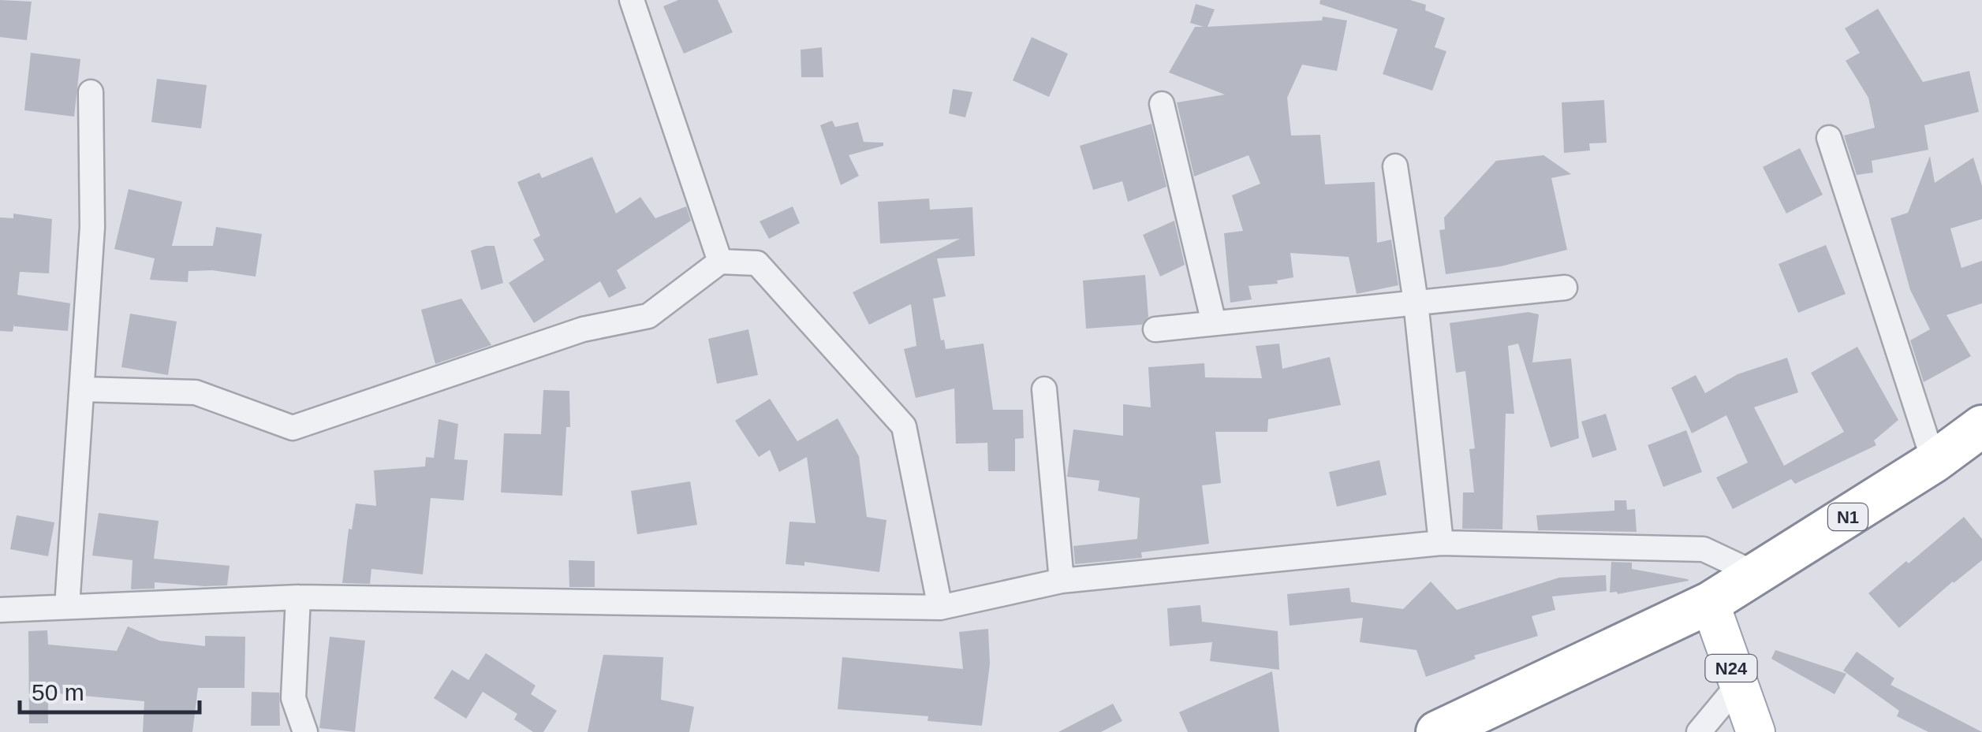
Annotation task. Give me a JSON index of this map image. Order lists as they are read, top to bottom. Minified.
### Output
{"streets":{"highway":["N1"],"main road":["N24"]},"crossings":[["N1","N24"]],"scale_bar":"50 m"}
